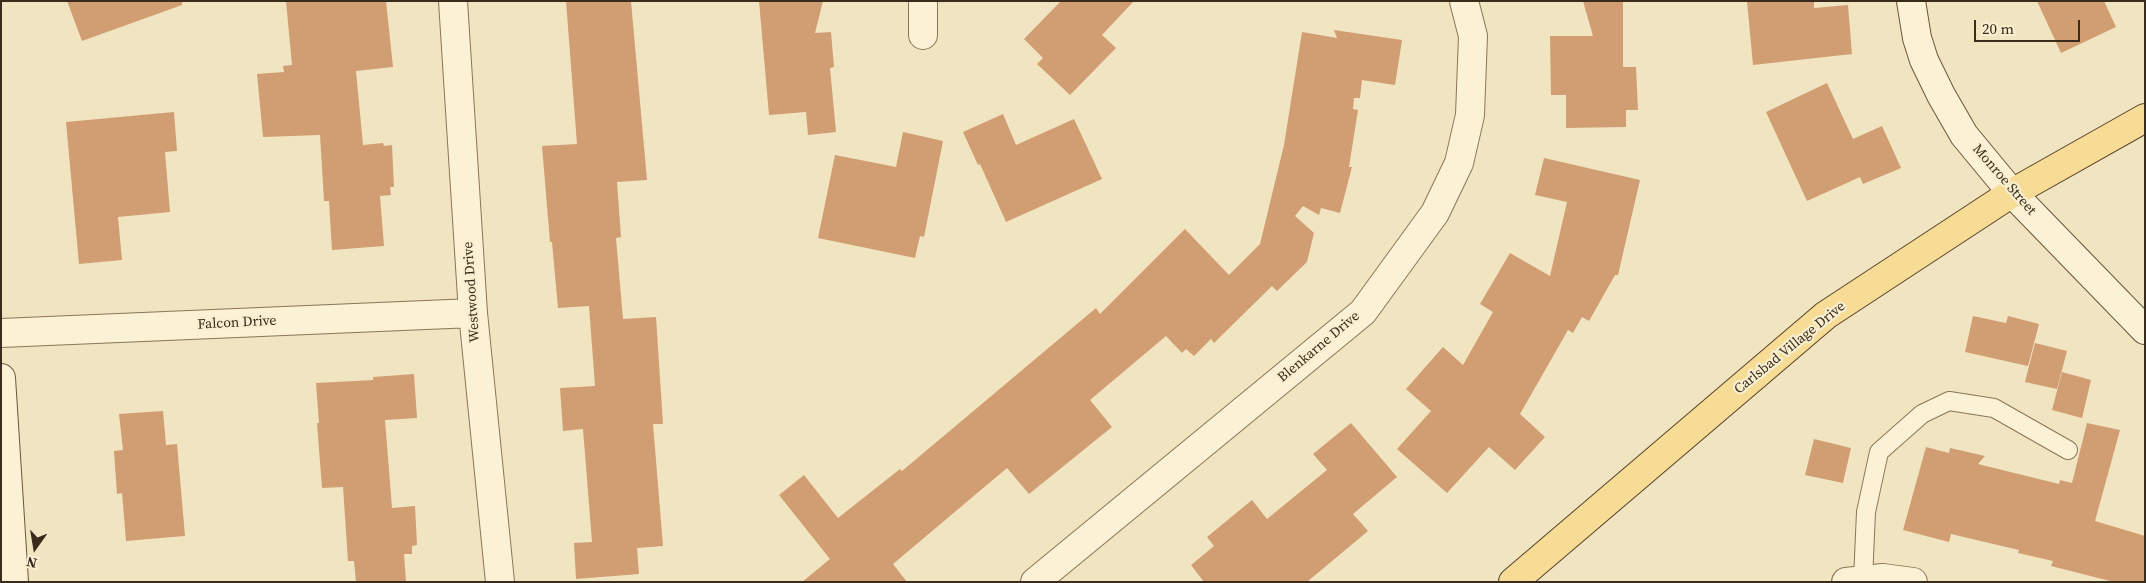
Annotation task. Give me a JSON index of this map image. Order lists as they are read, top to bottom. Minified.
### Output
{"streets":{"main road":["Carlsbad Village Drive"],"street":["Monroe Street","Westwood Drive","Falcon Drive","Blenkarne Drive"]},"crossings":[["Monroe Street","Carlsbad Village Drive"],["Westwood Drive","Falcon Drive"]],"scale_bar":"20 m","north":"bottom"}
